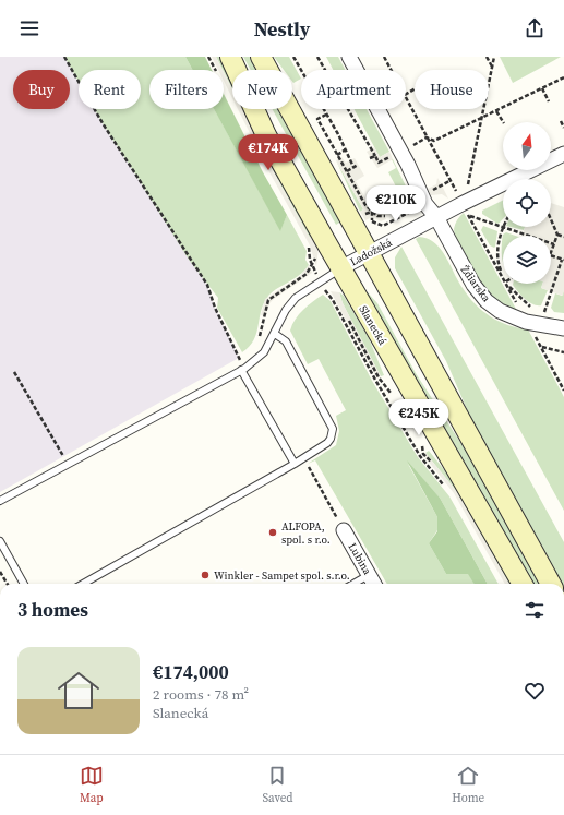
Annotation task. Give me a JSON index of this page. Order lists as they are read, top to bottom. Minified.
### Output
{"streets":{"main road":["Slanecká"],"street":["Ladožská","Ždiarska","Lubina"]},"crossings":[["Ladožská","Ždiarska"],["Ladožská","Slanecká"]],"places":["ALFOPA, spol. s r.o.","Winkler - Sampet spol. s.r.o."],"north":"top","page":{"header":"Nestly","chip":["Buy","Rent","Filters","New","Apartment","House"],"price":["€174K","€210K","€245K"],"heading":"3 homes","list":[{"name":"€174,000","note":"2 rooms · 78 m² · Slanecká"}],"tabs":["Map","Saved","Home"]}}
